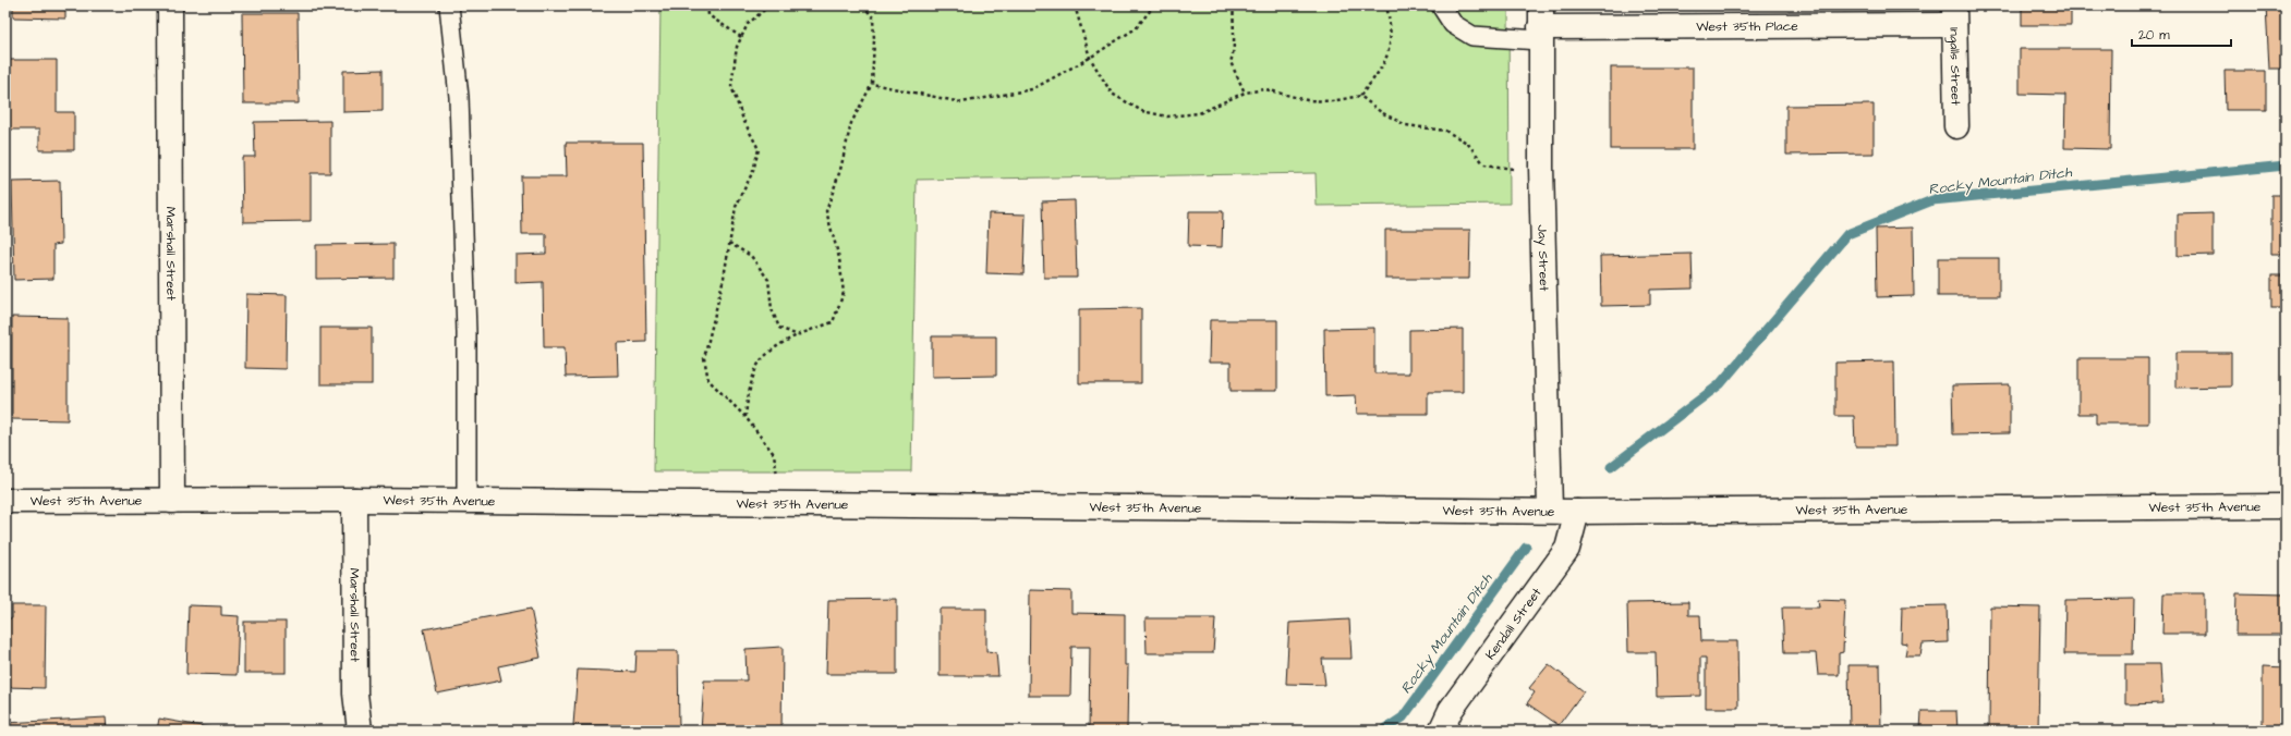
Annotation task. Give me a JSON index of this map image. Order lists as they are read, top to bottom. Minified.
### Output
{"streets":{"street":["West 35th Place","Ingalls Street","Marshall Street","Jay Street","West 35th Avenue","Kendall Street"]},"crossings":[["West 35th Place","Ingalls Street"],["West 35th Place","Jay Street"],["Marshall Street","West 35th Avenue"],["Jay Street","West 35th Avenue"],["West 35th Avenue","Kendall Street"]],"water":["Rocky Mountain Ditch"],"scale_bar":"20 m"}
